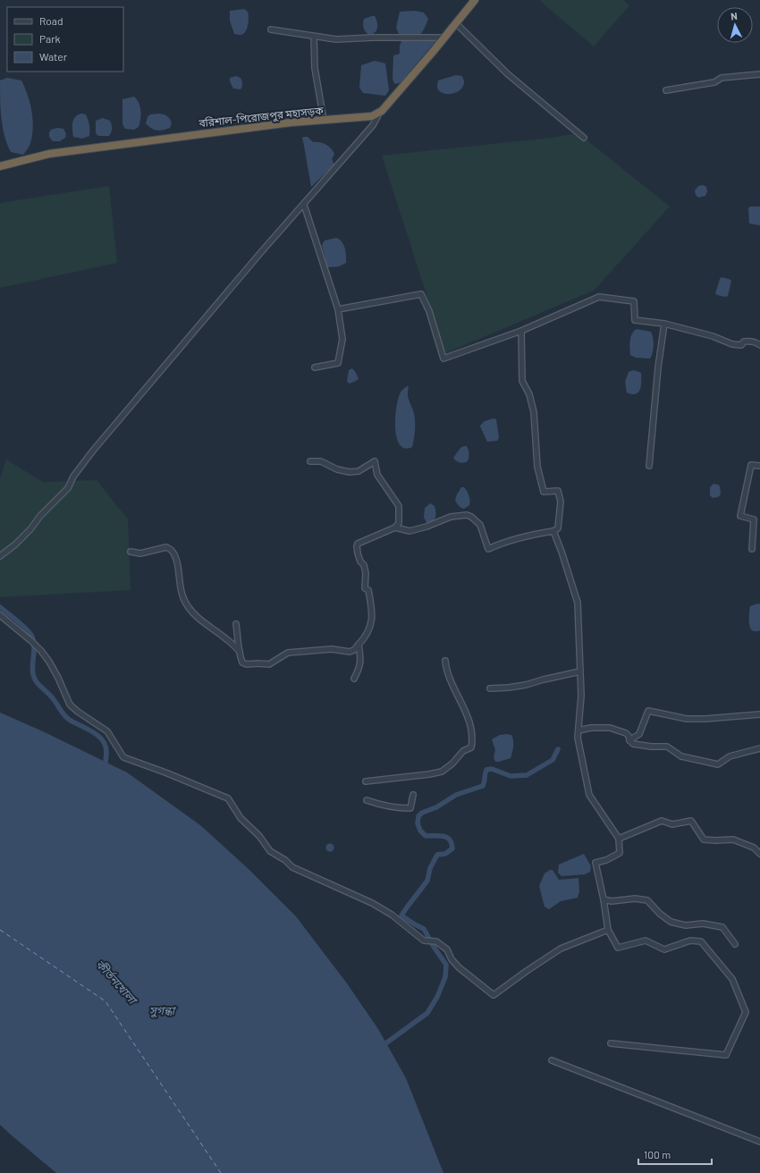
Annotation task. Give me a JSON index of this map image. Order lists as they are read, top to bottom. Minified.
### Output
{"streets":{"highway":["বরিশাল-পিরোজপুর মহাসড়ক"]},"water":["কীর্তনখোলা","সুগন্ধা"],"legend":["Road","Park","Water"],"scale_bar":"100 m","north":"top"}
